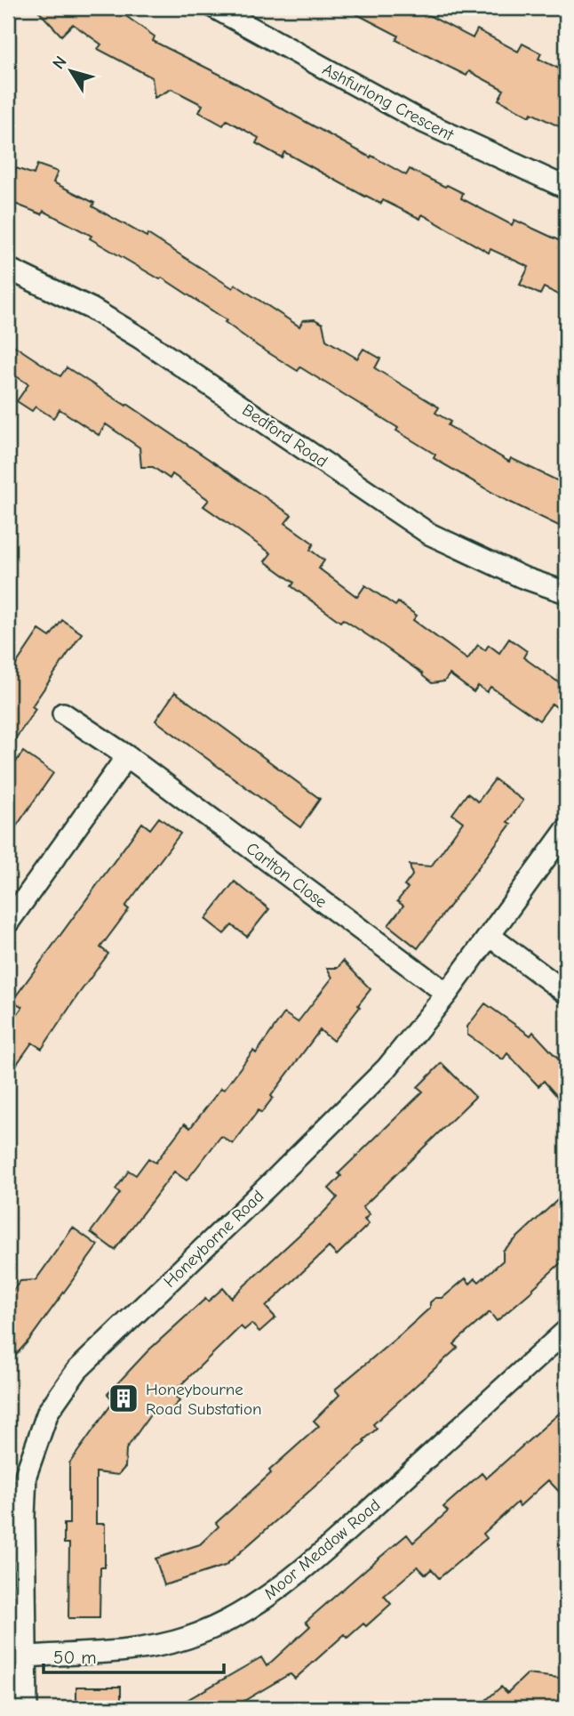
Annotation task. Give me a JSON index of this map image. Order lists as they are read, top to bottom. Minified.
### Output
{"streets":{"street":["Ashfurlong Crescent","Bedford Road","Carlton Close","Honeyborne Road","Moor Meadow Road"]},"crossings":[["Carlton Close","Honeyborne Road"],["Honeyborne Road","Moor Meadow Road"]],"places":{"building":["Honeybourne Road Substation"]},"scale_bar":"50 m","north":"top left"}
